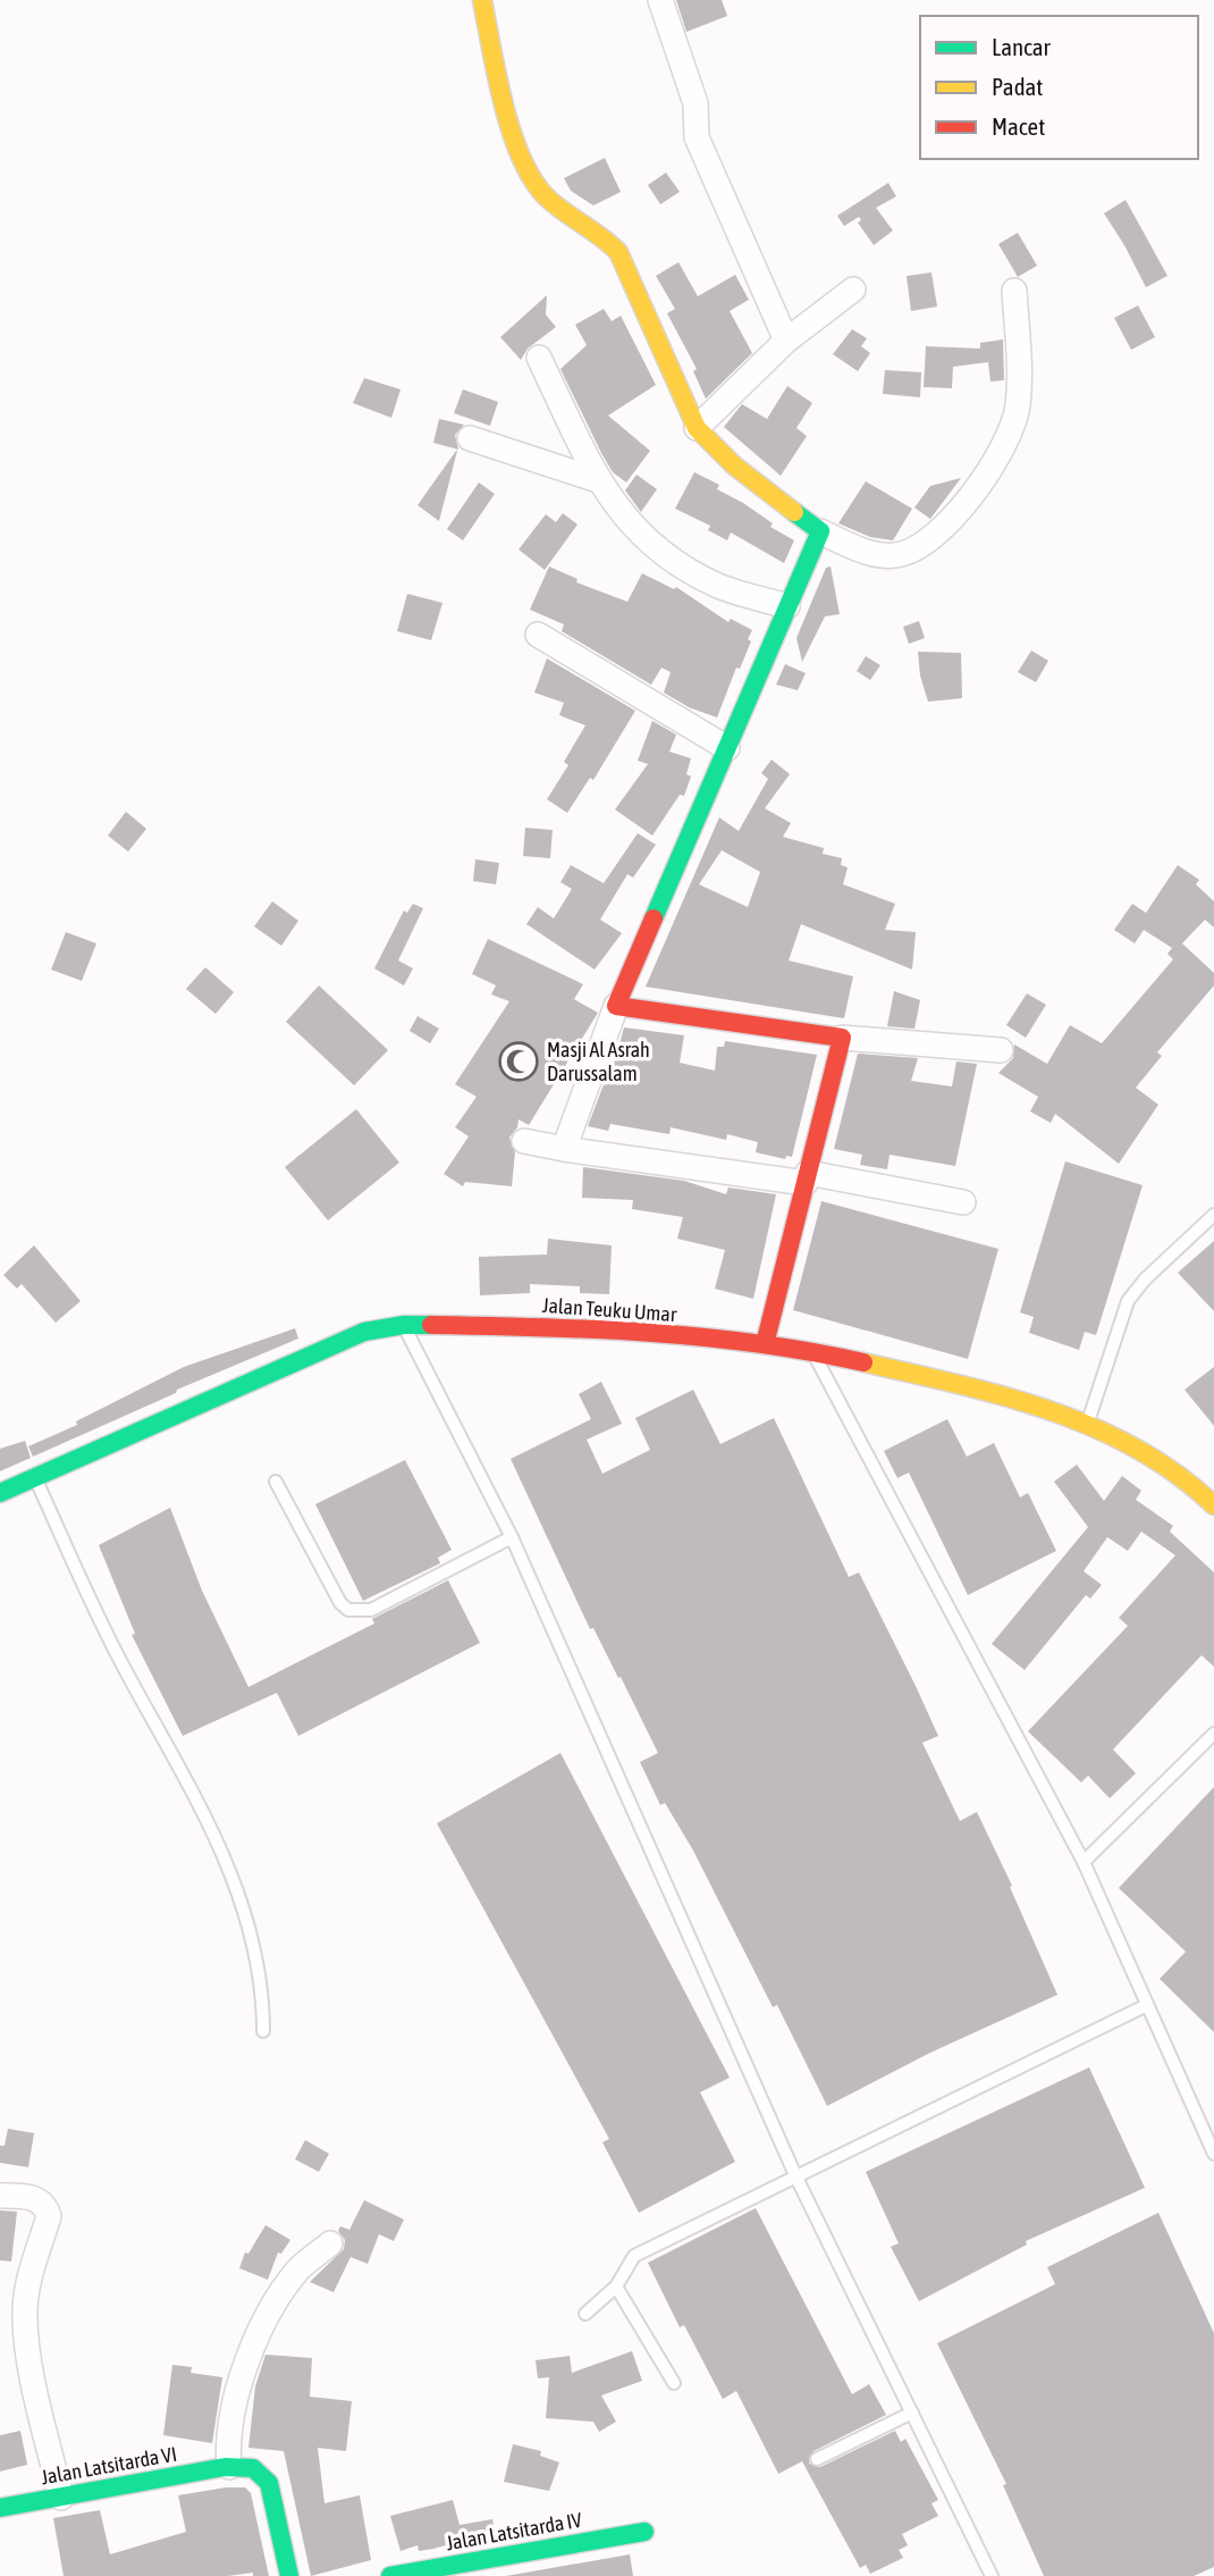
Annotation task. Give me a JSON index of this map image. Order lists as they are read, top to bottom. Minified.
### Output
{"streets":{"street":["Jalan Teuku Umar","Jalan Latsitarda VI","Jalan Latsitarda IV"]},"places":{"mosque":["Masji Al Asrah Darussalam"]},"legend":["Lancar","Padat","Macet"]}
